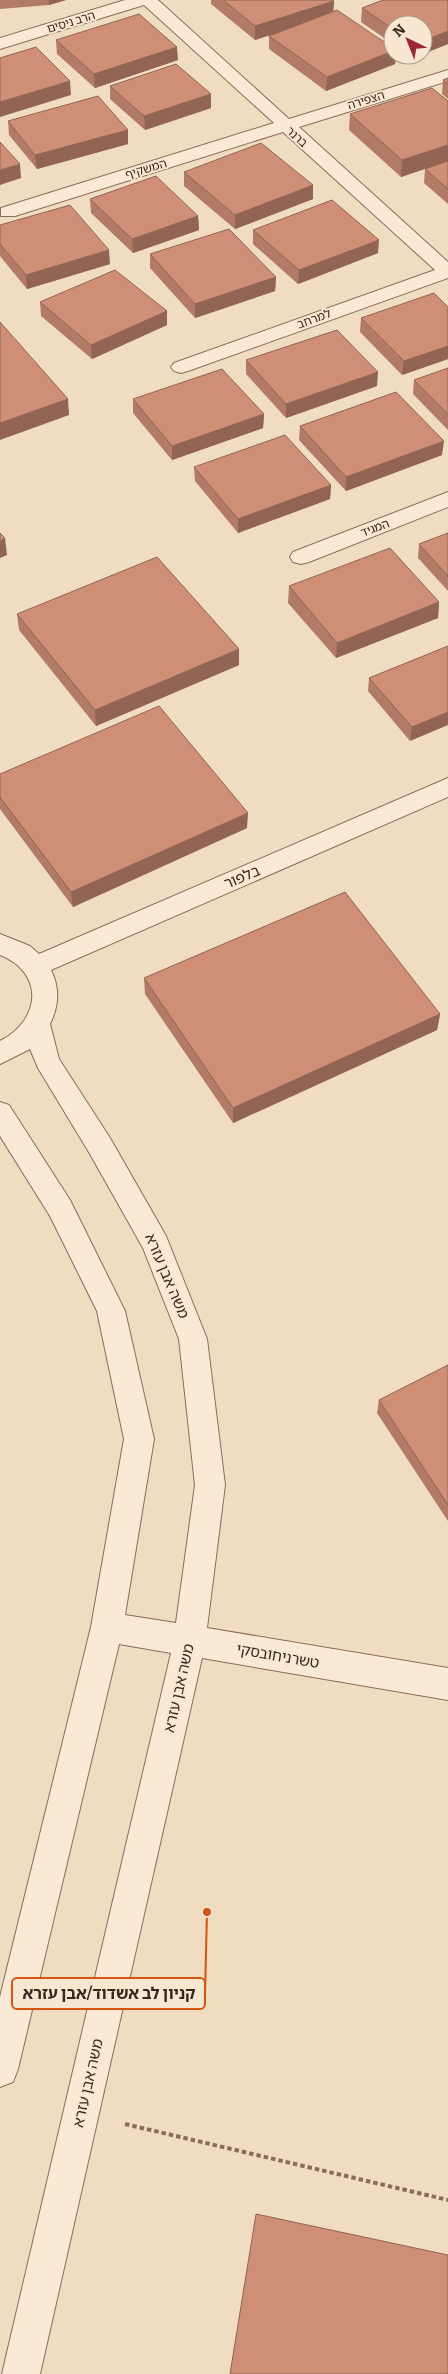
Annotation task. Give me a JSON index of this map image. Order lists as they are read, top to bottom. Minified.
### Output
{"streets":{"street":["הרב ניסים","הצפירה","ברנר","המשקיף","למרחב","המגיד","בלפור","משה אבן עזרא","טשרניחובסקי"]},"crossings":[["הצפירה","ברנר"],["הצפירה","המשקיף"],["ברנר","המשקיף"],["ברנר","למרחב"],["משה אבן עזרא","טשרניחובסקי"]],"places":["קניון לב אשדוד/אבן עזרא"],"north":"top left"}
